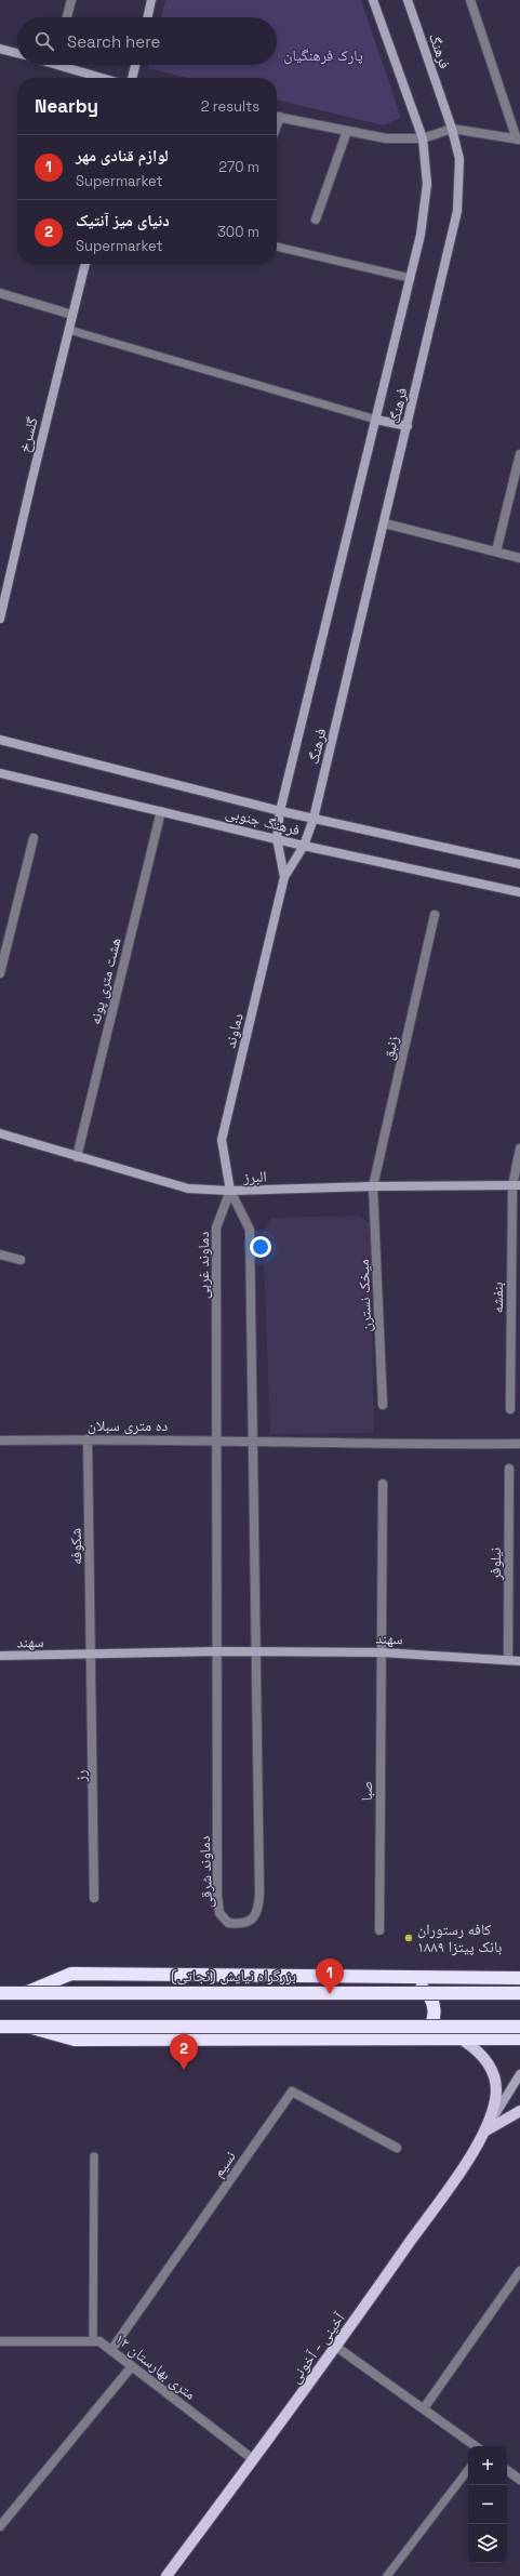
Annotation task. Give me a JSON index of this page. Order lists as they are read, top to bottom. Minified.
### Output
{"streets":{"highway":["بزرگراه نیایش (نجاتی)"],"main road":["آخینی - آخونی"],"street":["فرهنگ","گلسرخ","فرهنگ جنوبی","هشت متری پونه","دماوند","زنبق","البرز","دماوند غربی","میخک نسترن","بنفشه","ده متری سبلان","شکوفه","نیلوفر","سهند","رز","صبا","دماوند شرقی","نسیم","۱۲ متری بهارستان"]},"crossings":[["فرهنگ","فرهنگ جنوبی"],["فرهنگ","دماوند"],["فرهنگ جنوبی","هشت متری پونه"],["هشت متری پونه","البرز"],["دماوند","البرز"],["دماوند","دماوند غربی"],["زنبق","البرز"],["زنبق","میخک نسترن"],["البرز","دماوند غربی"],["البرز","میخک نسترن"],["البرز","بنفشه"],["دماوند غربی","ده متری سبلان"],["دماوند غربی","سهند"],["دماوند غربی","دماوند شرقی"],["ده متری سبلان","شکوفه"],["شکوفه","سهند"],["شکوفه","رز"],["نیلوفر","سهند"],["سهند","رز"],["سهند","صبا"],["سهند","دماوند شرقی"],["نسیم","۱۲ متری بهارستان"],["آخینی - آخونی","۱۲ متری بهارستان"]],"parks":["پارک فرهنگیان"],"places":["کافه رستوران بانک پیتزا ۱۸۸۹"],"page":{"search":"Search here","heading":["Nearby","2 results"],"list":[{"mark":"1","name":"لوازم قنادی مهر","note":"Supermarket","value":"270 m"},{"mark":"2","name":"دنیای میز آنتیک","note":"Supermarket","value":"300 m"}],"pins":["1","2"],"map_buttons":["+","−"]}}
